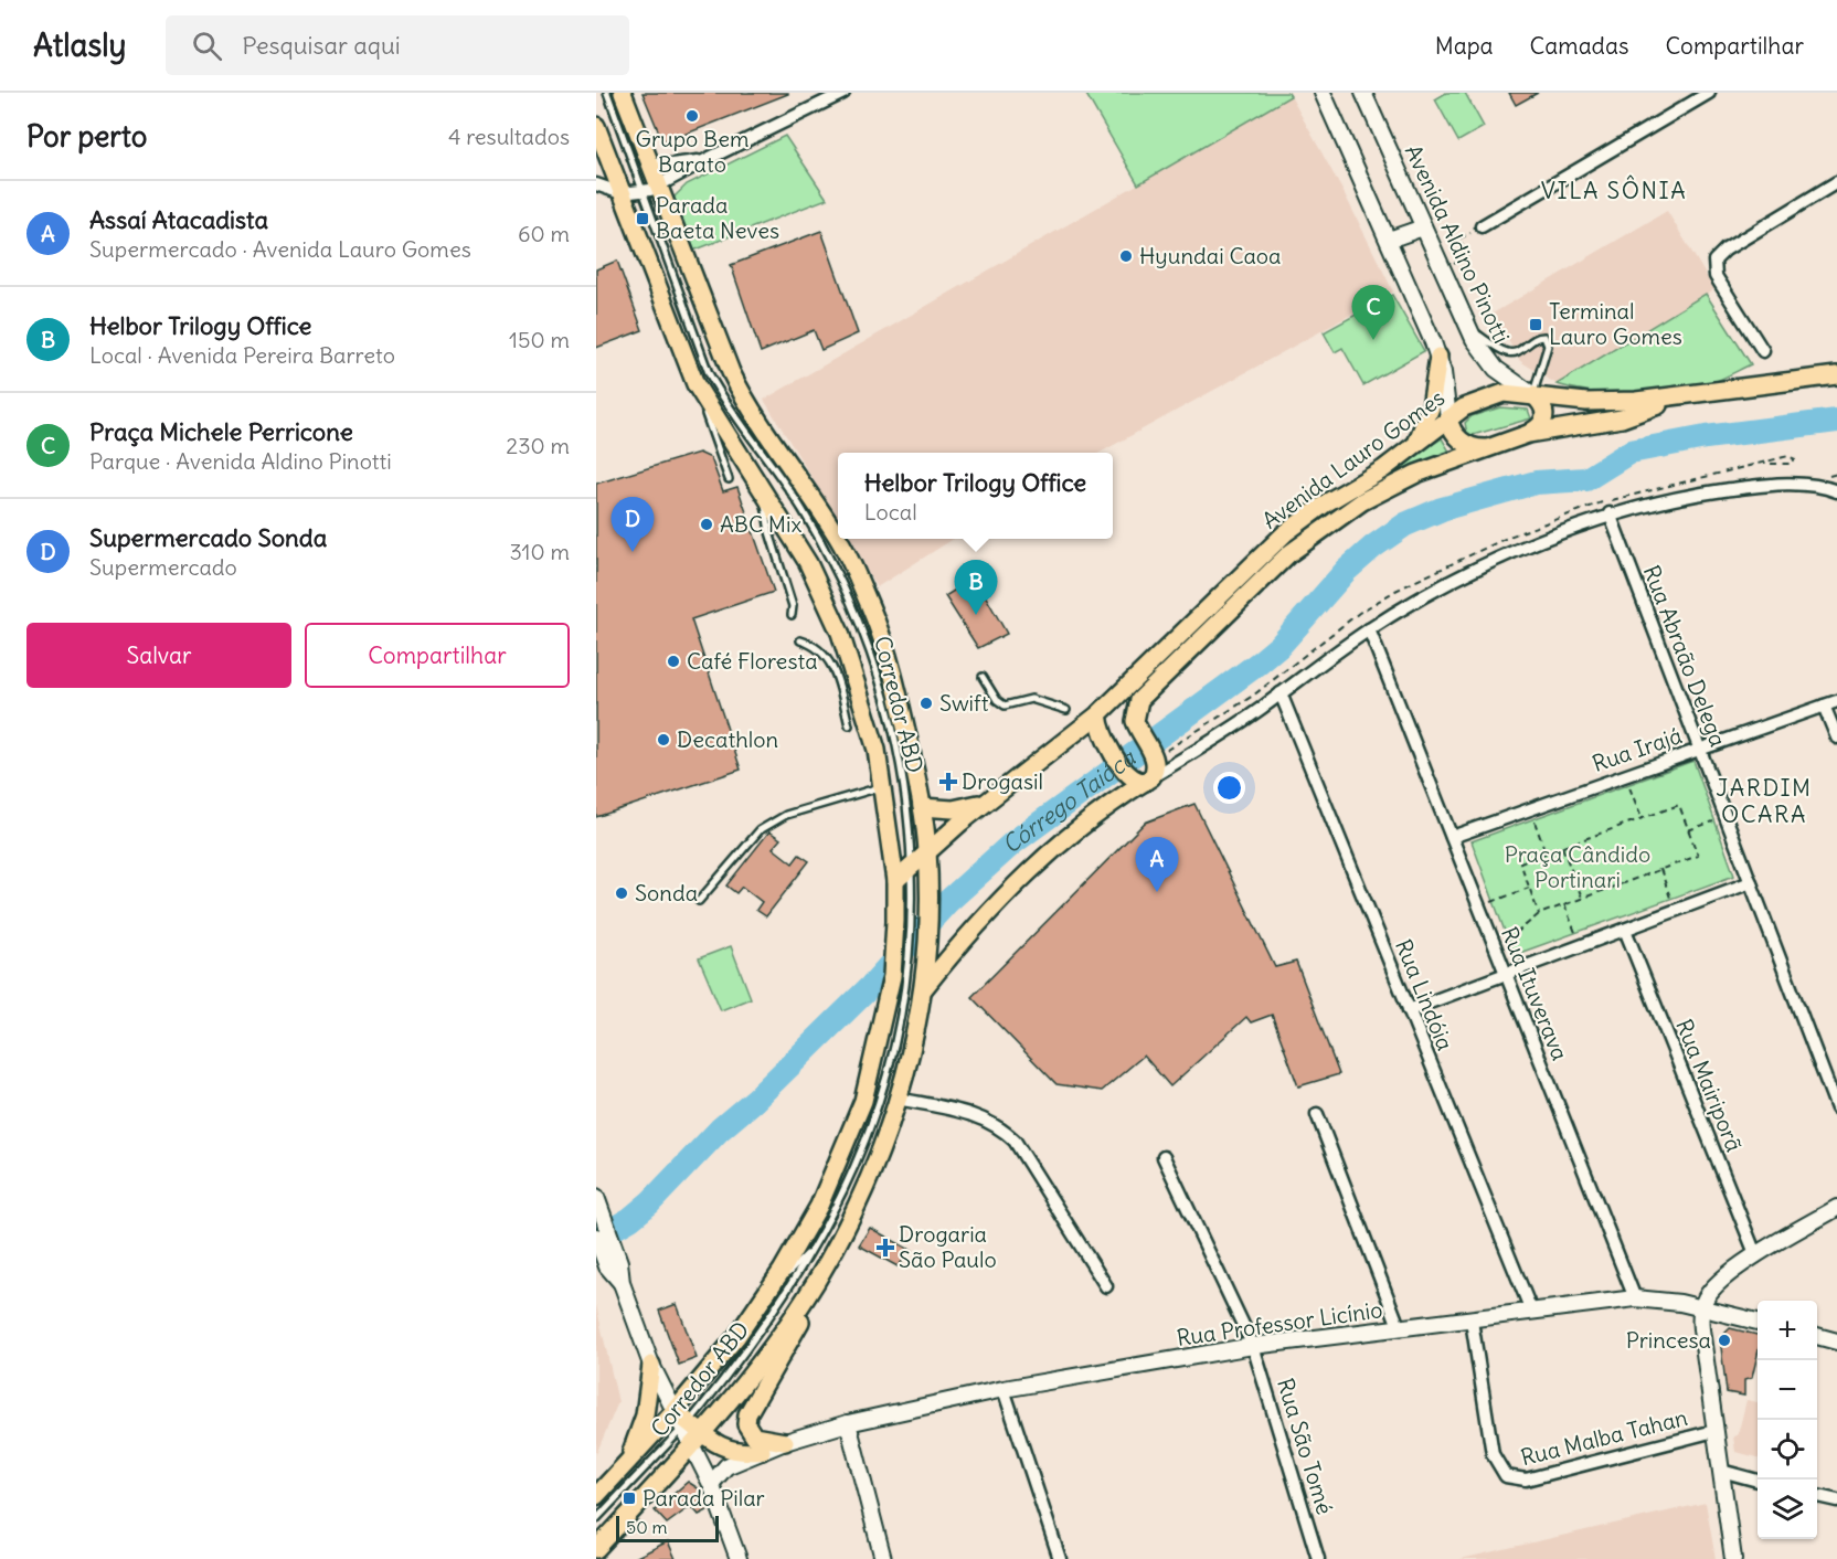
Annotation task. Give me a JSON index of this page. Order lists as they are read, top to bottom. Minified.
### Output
{"streets":{"main road":["Avenida Aldino Pinotti","Avenida Lauro Gomes","Rua Professor Licínio"],"street":["Rua Abraão Delega","Rua Irajá","Rua Ituverava","Rua Lindóia","Rua Mairiporã","Rua Malba Tahan","Rua São Tomé"],"lane":["Corredor ABD"]},"crossings":[["Avenida Aldino Pinotti","Avenida Lauro Gomes"],["Avenida Lauro Gomes","Corredor ABD"],["Rua Abraão Delega","Rua Irajá"],["Rua Irajá","Rua Ituverava"],["Rua Ituverava","Rua Professor Licínio"],["Rua Lindóia","Rua Professor Licínio"],["Rua Professor Licínio","Rua Malba Tahan"],["Rua Professor Licínio","Rua São Tomé"]],"districts":["VILA SÔNIA","JARDIM OCARA"],"water":["Córrego Taióca"],"parks":["Praça Cândido Portinari"],"places":{"other":["Grupo Bem Barato","Hyundai Caoa","ABC Mix","Café Floresta","Swift","Decathlon","Sonda","Princesa"],"transit":["Parada Baeta Neves","Terminal Lauro Gomes","Parada Pilar"],"health":["Drogasil","Drogaria São Paulo"]},"scale_bar":"50 m","page":{"header":"Atlasly","search":"Pesquisar aqui","nav":["Mapa","Camadas","Compartilhar"],"heading":["Por perto","4 resultados"],"list":[{"mark":"A","name":"Assaí Atacadista","note":"Supermercado · Avenida Lauro Gomes","value":"60 m"},{"mark":"B","name":"Helbor Trilogy Office","note":"Local · Avenida Pereira Barreto","value":"150 m"},{"mark":"C","name":"Praça Michele Perricone","note":"Parque · Avenida Aldino Pinotti","value":"230 m"},{"mark":"D","name":"Supermercado Sonda","note":"Supermercado","value":"310 m"}],"pins":["C","D","B","A"],"popup":["Helbor Trilogy Office","Local"],"buttons":["Salvar","Compartilhar"],"map_buttons":["+","−"],"scale":"50 m"}}
